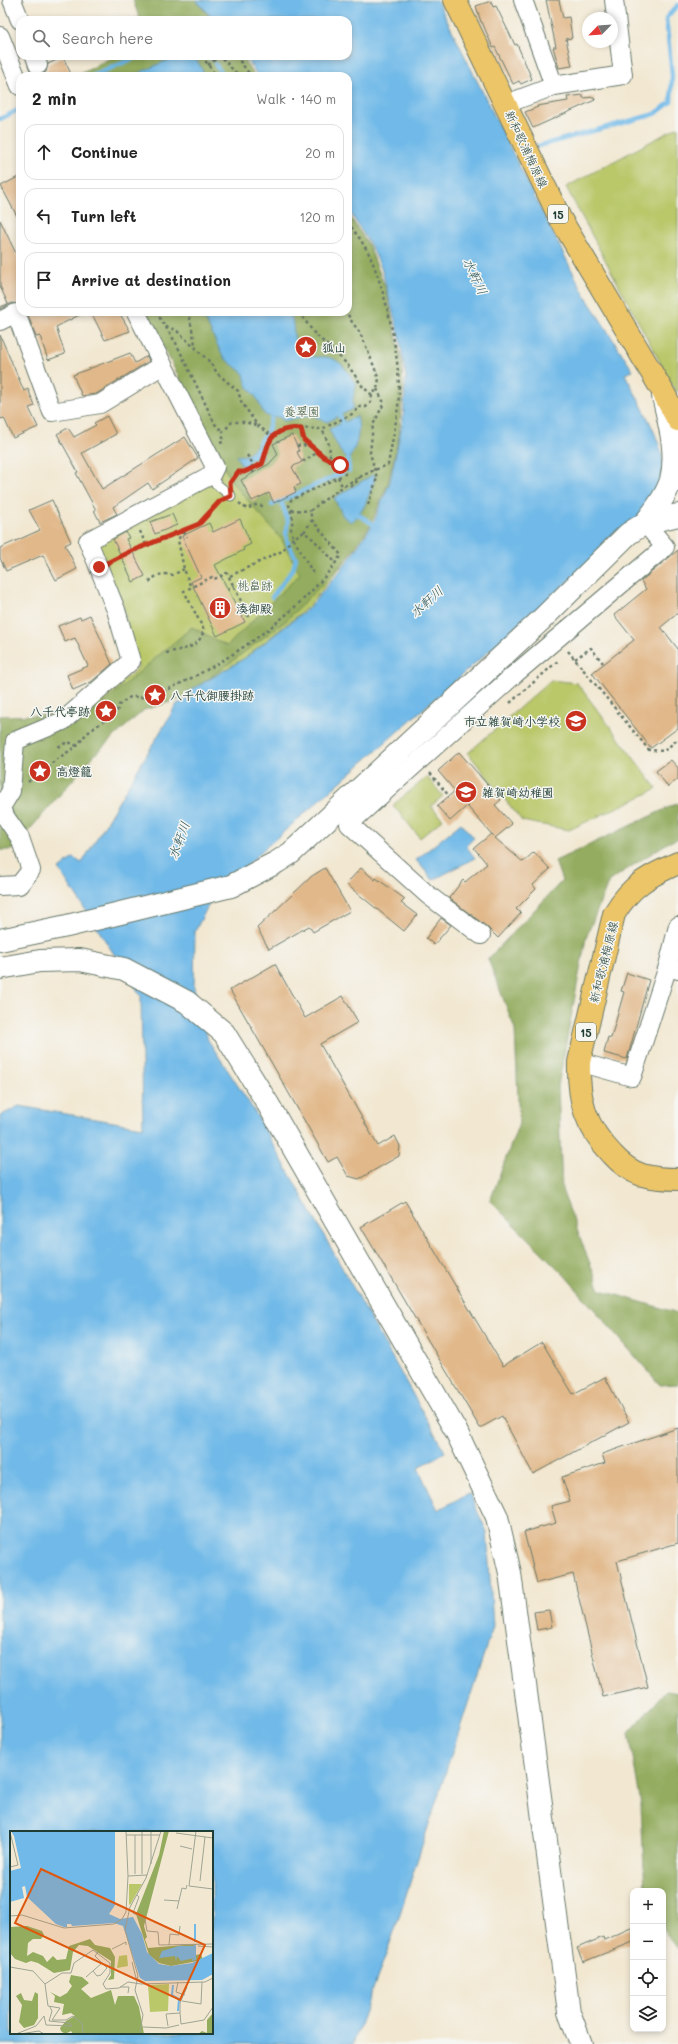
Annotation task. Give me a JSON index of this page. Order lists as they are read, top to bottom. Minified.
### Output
{"streets":{"main road":["新和歌浦梅原線","15"]},"water":["水軒川"],"parks":["養翠園","桃畠跡"],"places":{"place":["狐山","八千代御腰掛跡","八千代亭跡","高燈籠"],"building":["湊御殿"],"school or university":["市立雑賀崎小学校","雑賀崎幼稚園"]},"north":"bottom left","page":{"search":"Search here","heading":["2 min","Walk · 140 m"],"list":[["Continue","20 m"],["Turn left","120 m"],"Arrive at destination"],"map_buttons":["+","−"]}}
